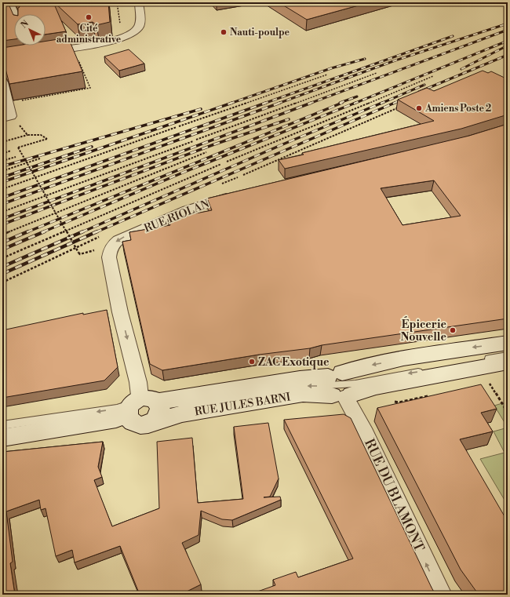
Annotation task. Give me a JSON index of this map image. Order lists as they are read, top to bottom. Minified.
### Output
{"streets":{"main road":["RUE JULES BARNI"],"street":["RUE RIOLAN","RUE DU BLAMONT"]},"crossings":[["RUE RIOLAN","RUE JULES BARNI"],["RUE JULES BARNI","RUE DU BLAMONT"]],"one_way":["RUE DU BLAMONT"],"places":["Cité administrative","Nauti-poulpe","Amiens Poste 2","Épicerie Nouvelle","ZAC Exotique"],"north":"top left"}
